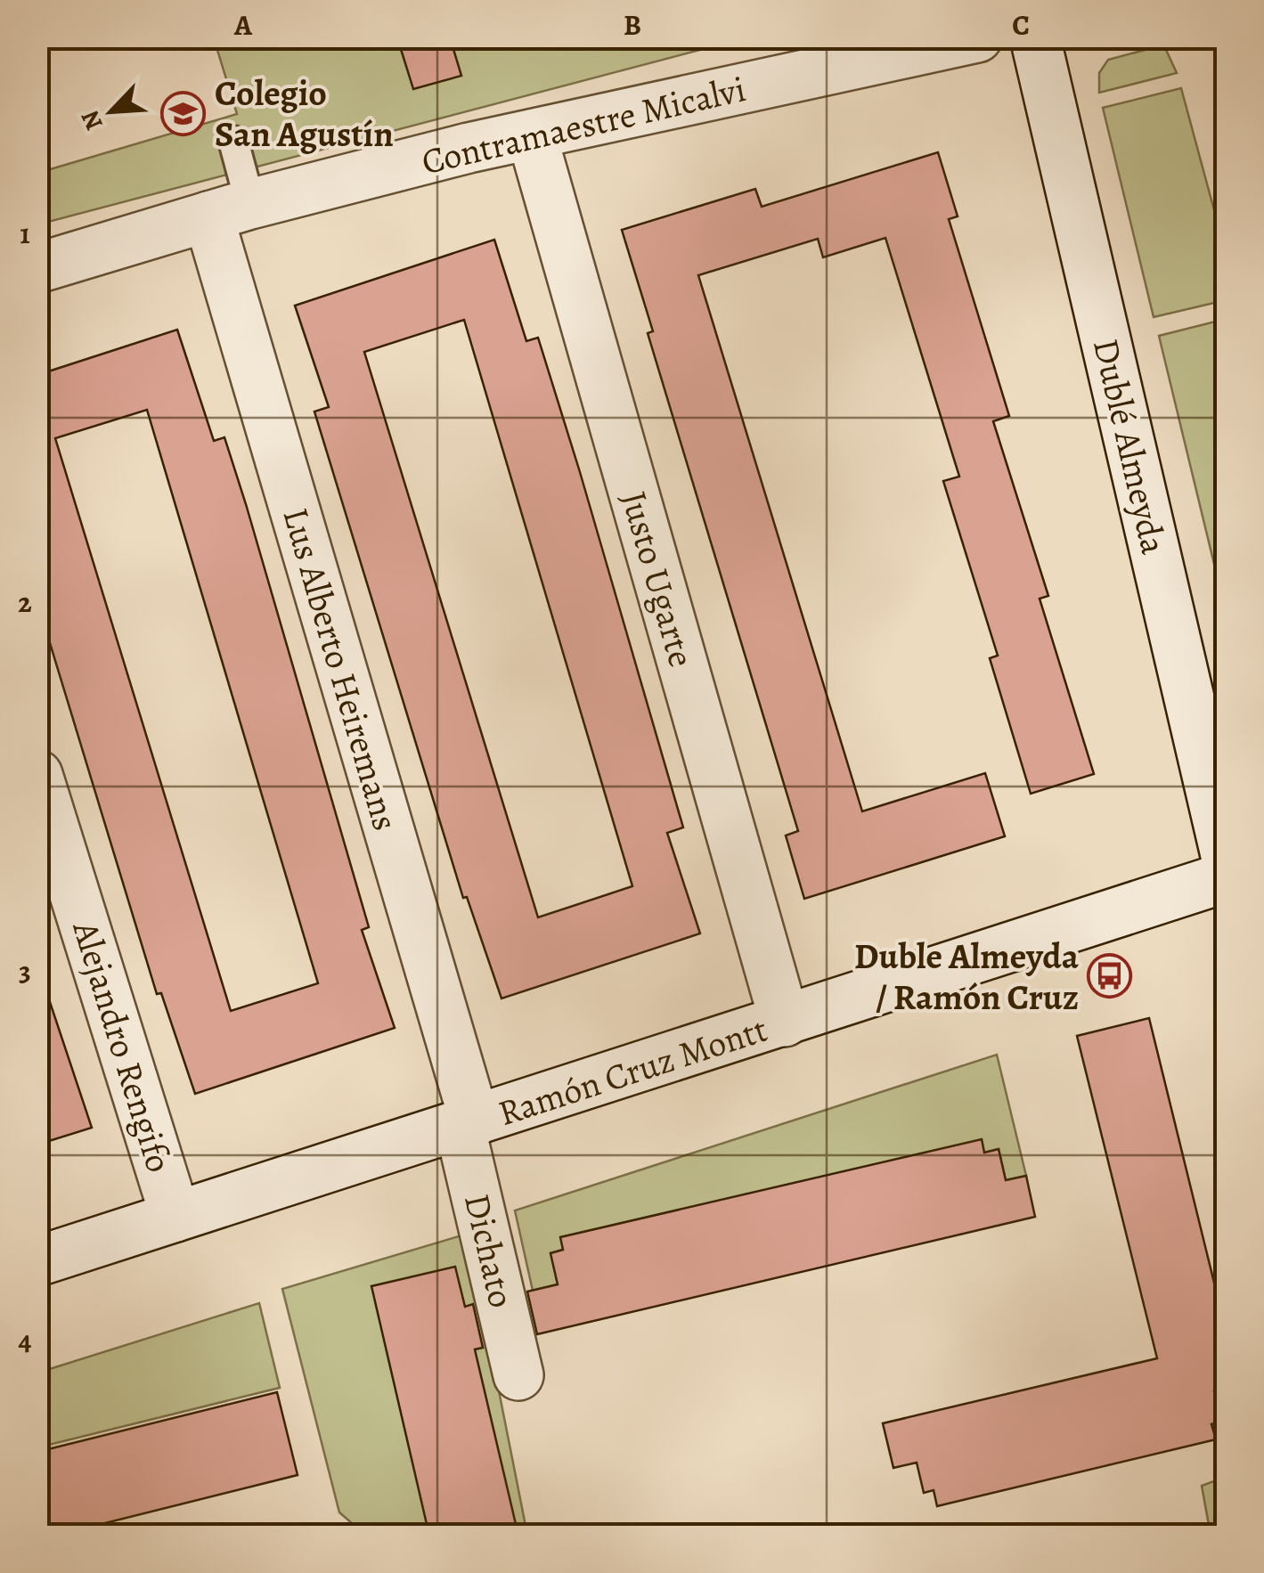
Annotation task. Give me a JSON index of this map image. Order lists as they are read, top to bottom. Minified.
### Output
{"streets":{"street":["Contramaestre Micalvi","Dublé Almeyda","Justo Ugarte","Lus Alberto Heiremans","Alejandro Rengifo","Ramón Cruz Montt","Dichato"]},"crossings":[["Contramaestre Micalvi","Justo Ugarte"],["Contramaestre Micalvi","Lus Alberto Heiremans"],["Justo Ugarte","Ramón Cruz Montt"],["Lus Alberto Heiremans","Ramón Cruz Montt"],["Lus Alberto Heiremans","Dichato"],["Alejandro Rengifo","Ramón Cruz Montt"],["Ramón Cruz Montt","Dichato"]],"places":{"school or university":["Colegio San Agustín"],"bus stop":["Duble Almeyda / Ramón Cruz"]},"north":"bottom left","grid":{"columns":["A","B","C"],"rows":["1","2","3","4"]}}
